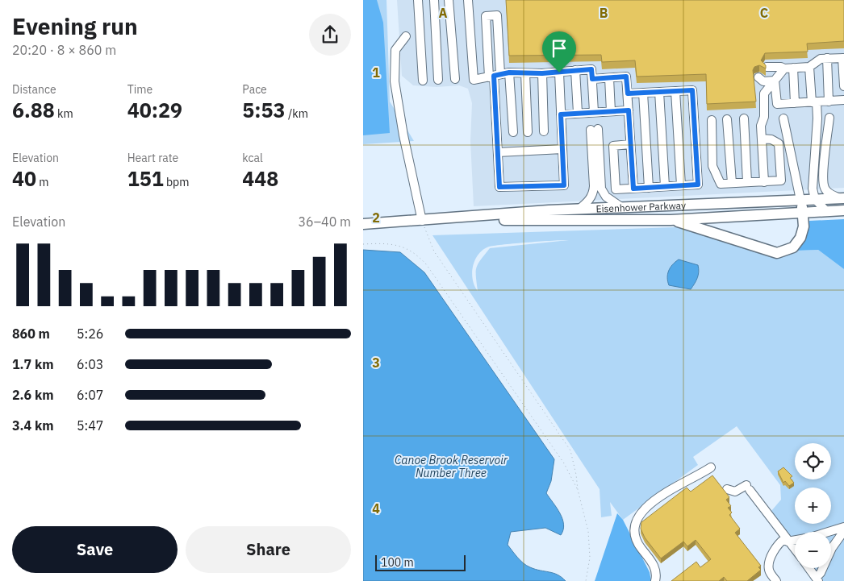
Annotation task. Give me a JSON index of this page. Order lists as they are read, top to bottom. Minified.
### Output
{"streets":{"main road":["Eisenhower Parkway"]},"water":["Canoe Brook Reservoir Number Three"],"scale_bar":"100 m","page":{"heading":["Evening run","20:20 · 8 × 860 m"],"stats":[["Distance","6.88 km"],["Time","40:29"],["Pace","5:53 /km"],["Elevation","40 m"],["Heart rate","151 bpm"],["kcal","448"]],"chart":["Elevation","36–40 m"],"list":[{"name":"860 m","note":"5:26"},{"name":"1.7 km","note":"6:03"},{"name":"2.6 km","note":"6:07"},{"name":"3.4 km","note":"5:47"}],"map_buttons":["+","−"],"buttons":["Save","Share"],"scale":"100 m"},"grid":{"columns":["A","B","C"],"rows":["1","2","3","4"]}}
